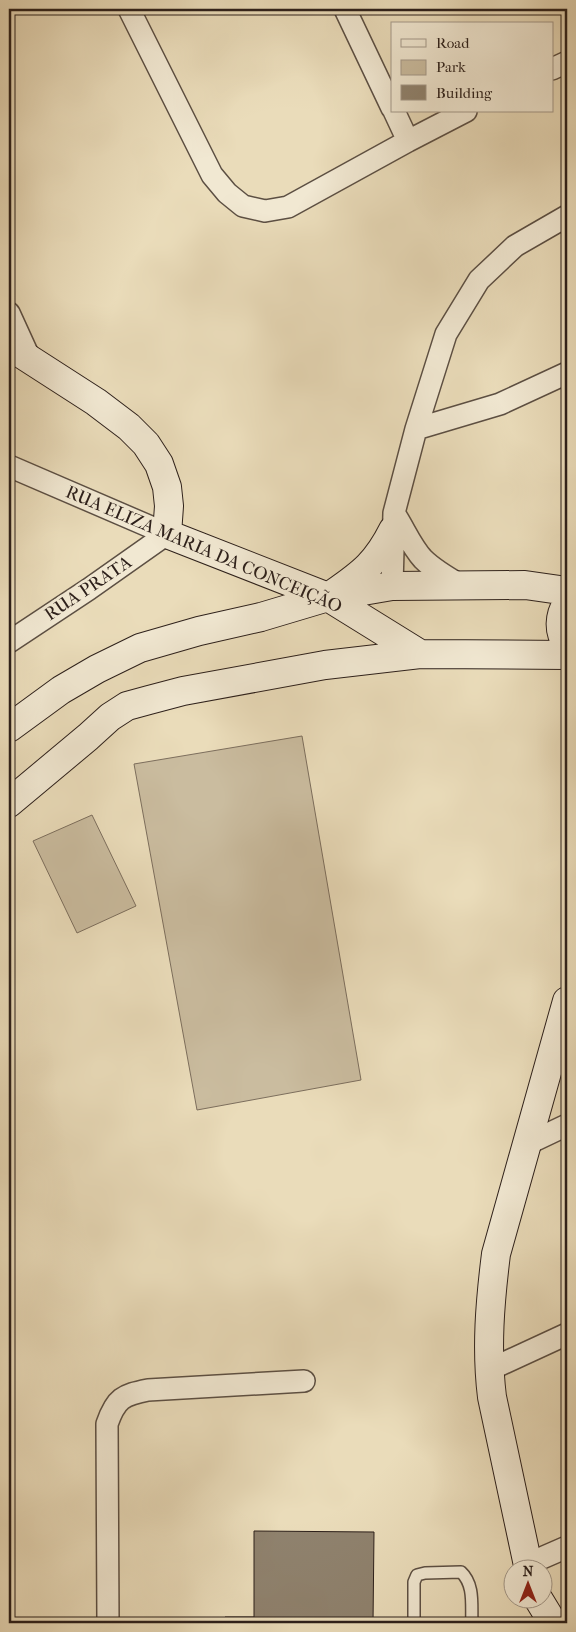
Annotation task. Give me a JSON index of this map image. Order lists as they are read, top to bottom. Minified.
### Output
{"streets":{"street":["RUA ELIZA MARIA DA CONCEIÇÃO","RUA PRATA"]},"crossings":[["RUA ELIZA MARIA DA CONCEIÇÃO","RUA PRATA"]],"legend":["Road","Park","Building"],"north":"top"}
